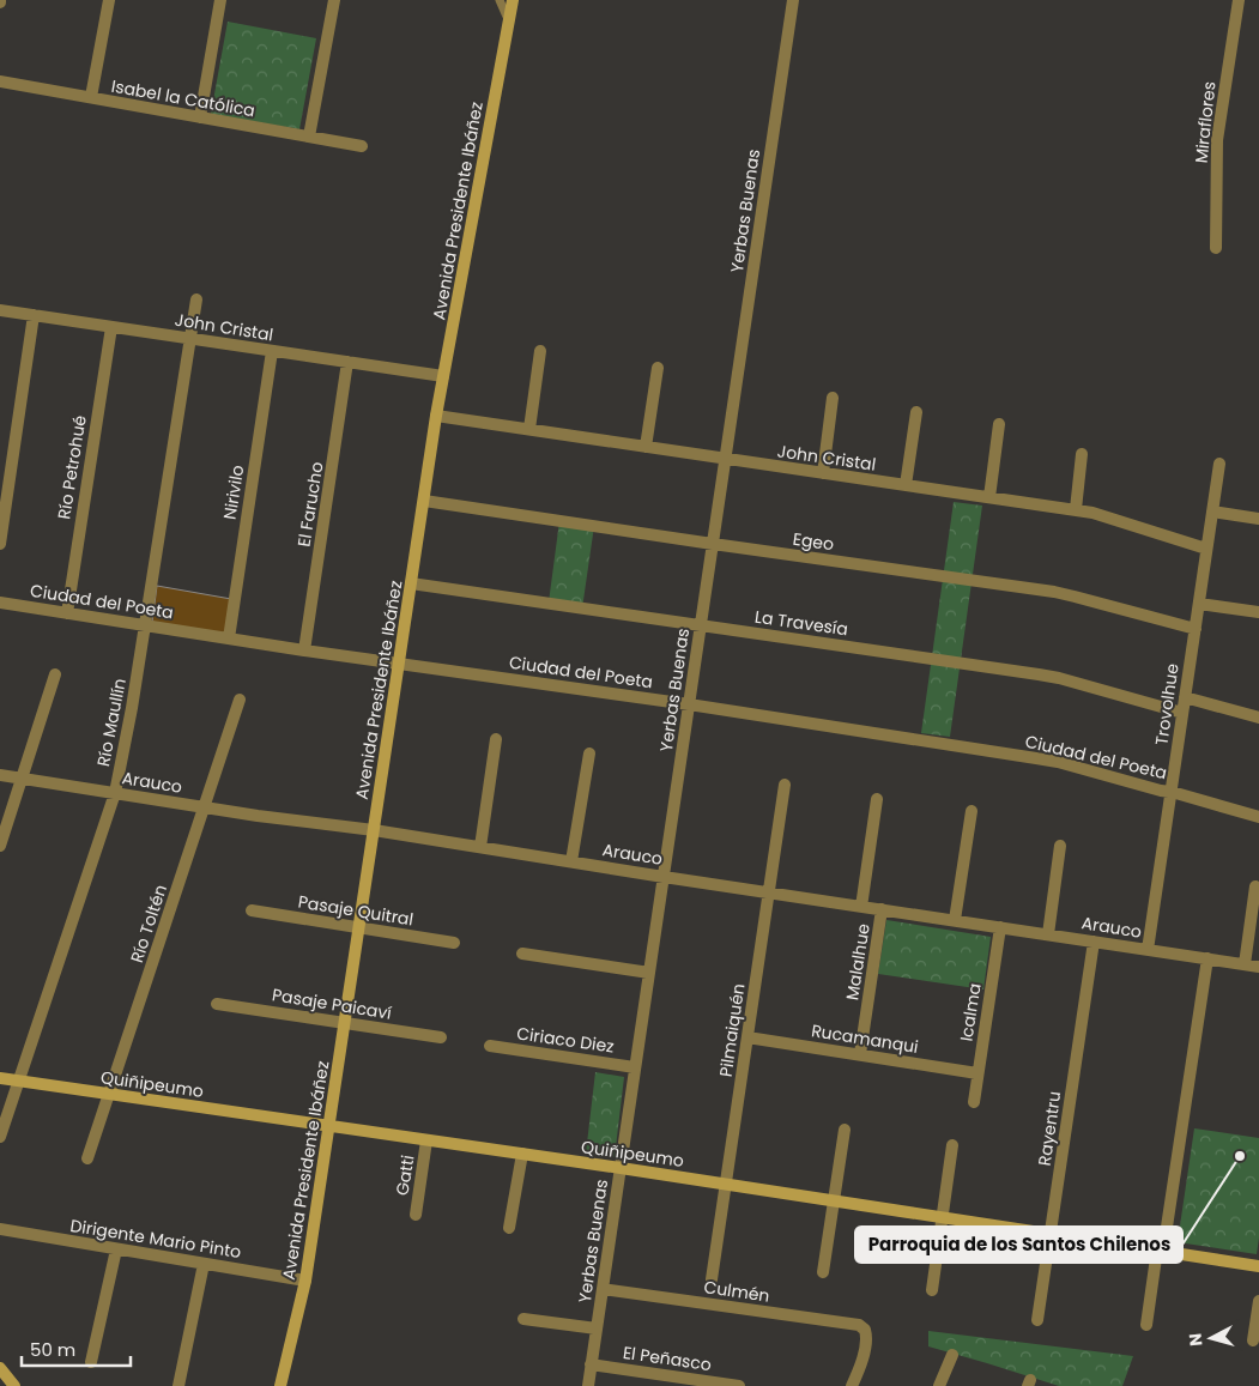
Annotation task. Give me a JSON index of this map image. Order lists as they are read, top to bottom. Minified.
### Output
{"streets":{"street":["Isabel la Católica","Miraflores","Avenida Presidente Ibáñez","Yerbas Buenas","John Cristal","Río Petrohué","Nirivilo","El Farucho","Egeo","Ciudad del Poeta","La Travesía","Trovolhue","Río Maullín","Arauco","Pasaje Quitral","Río Toltén","Malalhue","Pasaje Paicaví","Icalma","Pilmaiquén","Rucamanqui","Ciriaco Diez","Quiñipeumo","Rayentru","Gatti","Dirigente Mario Pinto","Culmén","El Peñasco"]},"crossings":[["Avenida Presidente Ibáñez","John Cristal"],["Avenida Presidente Ibáñez","Egeo"],["Avenida Presidente Ibáñez","Ciudad del Poeta"],["Avenida Presidente Ibáñez","La Travesía"],["Avenida Presidente Ibáñez","Arauco"],["Avenida Presidente Ibáñez","Pasaje Quitral"],["Avenida Presidente Ibáñez","Pasaje Paicaví"],["Avenida Presidente Ibáñez","Quiñipeumo"],["Avenida Presidente Ibáñez","Dirigente Mario Pinto"],["Yerbas Buenas","John Cristal"],["Yerbas Buenas","Egeo"],["Yerbas Buenas","Ciudad del Poeta"],["Yerbas Buenas","La Travesía"],["Yerbas Buenas","Arauco"],["Yerbas Buenas","Ciriaco Diez"],["Yerbas Buenas","Quiñipeumo"],["Yerbas Buenas","Culmén"],["Yerbas Buenas","El Peñasco"],["John Cristal","Río Petrohué"],["John Cristal","Nirivilo"],["John Cristal","El Farucho"],["John Cristal","Trovolhue"],["John Cristal","Río Maullín"],["Río Petrohué","Ciudad del Poeta"],["Nirivilo","Ciudad del Poeta"],["El Farucho","Ciudad del Poeta"],["Egeo","Trovolhue"],["Ciudad del Poeta","Trovolhue"],["Ciudad del Poeta","Río Maullín"],["La Travesía","Trovolhue"],["Trovolhue","Arauco"],["Río Maullín","Arauco"],["Río Maullín","Quiñipeumo"],["Arauco","Río Toltén"],["Arauco","Malalhue"],["Arauco","Icalma"],["Arauco","Pilmaiquén"],["Arauco","Rayentru"],["Río Toltén","Quiñipeumo"],["Malalhue","Rucamanqui"],["Icalma","Rucamanqui"],["Pilmaiquén","Rucamanqui"],["Pilmaiquén","Quiñipeumo"],["Quiñipeumo","Rayentru"],["Quiñipeumo","Gatti"]],"places":["Parroquia de los Santos Chilenos"],"scale_bar":"50 m","north":"left"}
